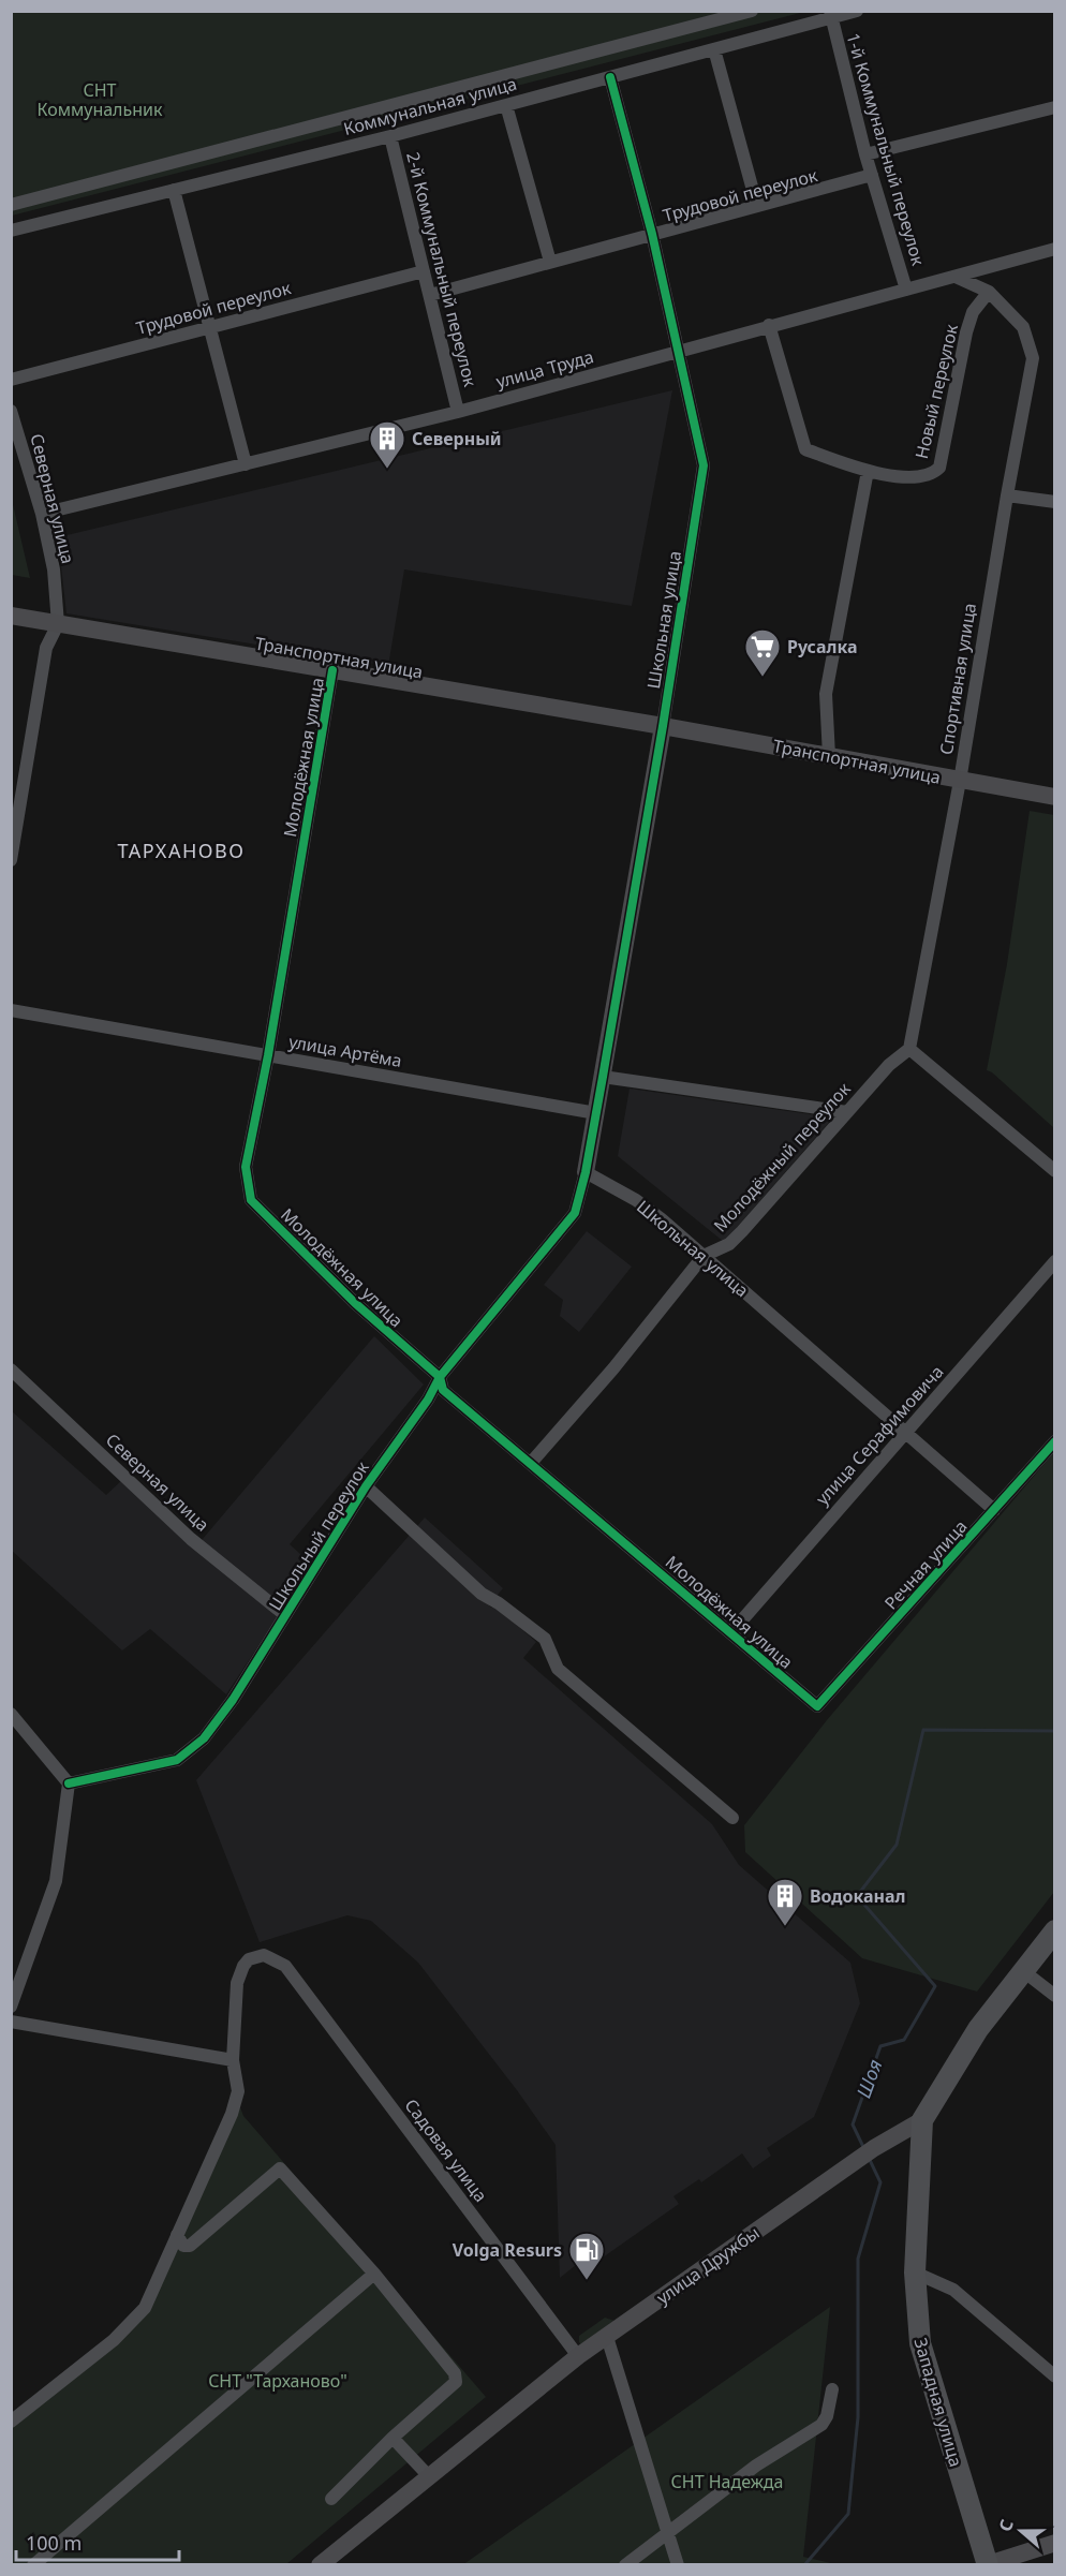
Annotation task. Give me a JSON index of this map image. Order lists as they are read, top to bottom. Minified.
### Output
{"streets":{"main road":["улица Дружбы","Западная улица"],"street":["Коммунальная улица","1-й Коммунальный переулок","Трудовой переулок","2-й Коммунальный переулок","улица Труда","Новый переулок","Северная улица","Школьная улица","Транспортная улица","Спортивная улица","Молодёжная улица","улица Артёма","Молодёжный переулок","улица Серафимовича","Школьный переулок","Речная улица","Садовая улица"]},"crossings":[["Коммунальная улица","1-й Коммунальный переулок"],["Коммунальная улица","2-й Коммунальный переулок"],["Коммунальная улица","Школьная улица"],["1-й Коммунальный переулок","Трудовой переулок"],["1-й Коммунальный переулок","улица Труда"],["Трудовой переулок","2-й Коммунальный переулок"],["Трудовой переулок","Школьная улица"],["2-й Коммунальный переулок","улица Труда"],["улица Труда","Новый переулок"],["улица Труда","Северная улица"],["улица Труда","Школьная улица"],["улица Труда","Спортивная улица"],["Новый переулок","Спортивная улица"],["Северная улица","Транспортная улица"],["Северная улица","Школьный переулок"],["Школьная улица","Транспортная улица"],["Школьная улица","улица Артёма"],["Школьная улица","Молодёжный переулок"],["Школьная улица","улица Серафимовича"],["Школьная улица","Школьный переулок"],["Школьная улица","Речная улица"],["Транспортная улица","Спортивная улица"],["Транспортная улица","Молодёжная улица"],["Спортивная улица","Молодёжный переулок"],["Молодёжная улица","улица Артёма"],["Молодёжная улица","Молодёжный переулок"],["Молодёжная улица","улица Серафимовича"],["Молодёжная улица","Школьный переулок"],["Молодёжная улица","Речная улица"],["Садовая улица","улица Дружбы"],["улица Дружбы","Западная улица"]],"districts":["ТАРХАНОВО"],"water":["Шоя"],"parks":["СНТ Коммунальник","СНТ \"Тарханово\"","СНТ Надежда"],"places":{"building":["Северный","Водоканал"],"supermarket":["Русалка"],"fuel station":["Volga Resurs"]},"scale_bar":"100 m","north":"left"}
